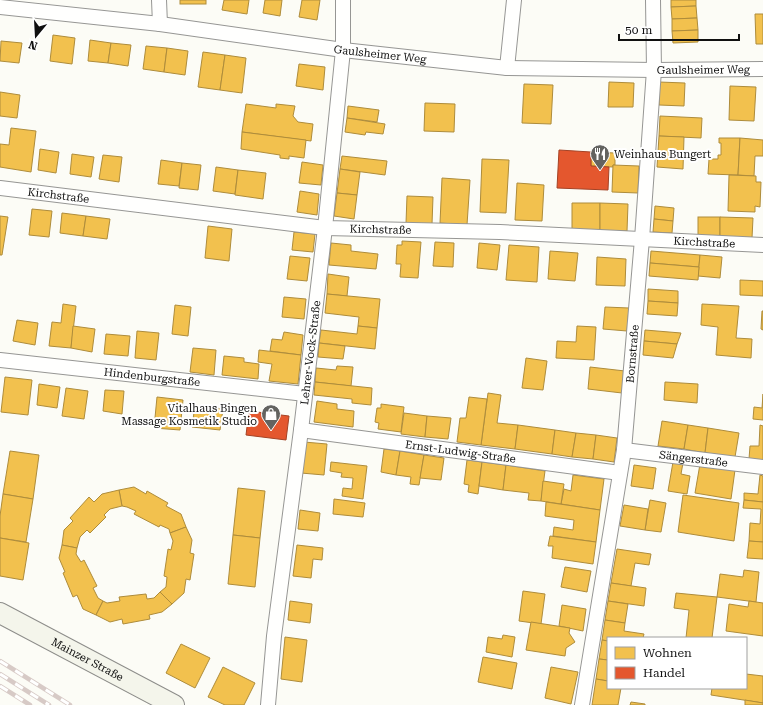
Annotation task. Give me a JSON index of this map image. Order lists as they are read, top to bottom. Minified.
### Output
{"streets":{"main road":["Mainzer Straße"],"street":["Gaulsheimer Weg","Kirchstraße","Lehrer-Vock-Straße","Bornstraße","Hindenburgstraße","Ernst-Ludwig-Straße","Sängerstraße"]},"crossings":[["Gaulsheimer Weg","Lehrer-Vock-Straße"],["Gaulsheimer Weg","Bornstraße"],["Kirchstraße","Lehrer-Vock-Straße"],["Kirchstraße","Bornstraße"],["Lehrer-Vock-Straße","Hindenburgstraße"],["Lehrer-Vock-Straße","Ernst-Ludwig-Straße"],["Bornstraße","Ernst-Ludwig-Straße"],["Bornstraße","Sängerstraße"]],"places":{"restaurant":["Weinhaus Bungert"],"shop":["Vitalhaus Bingen Massage Kosmetik Studio"]},"legend":["Wohnen","Handel"],"scale_bar":"50 m","north":"bottom"}
